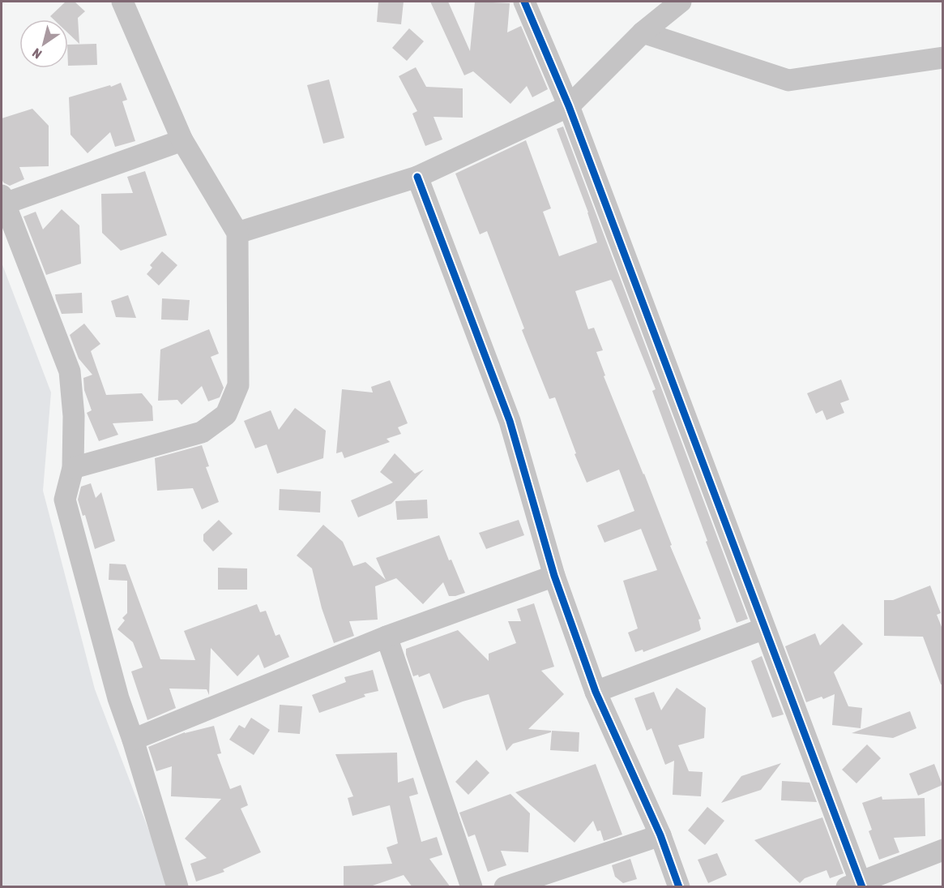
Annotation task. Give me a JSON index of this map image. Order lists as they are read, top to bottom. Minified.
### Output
{"north":"bottom left"}
